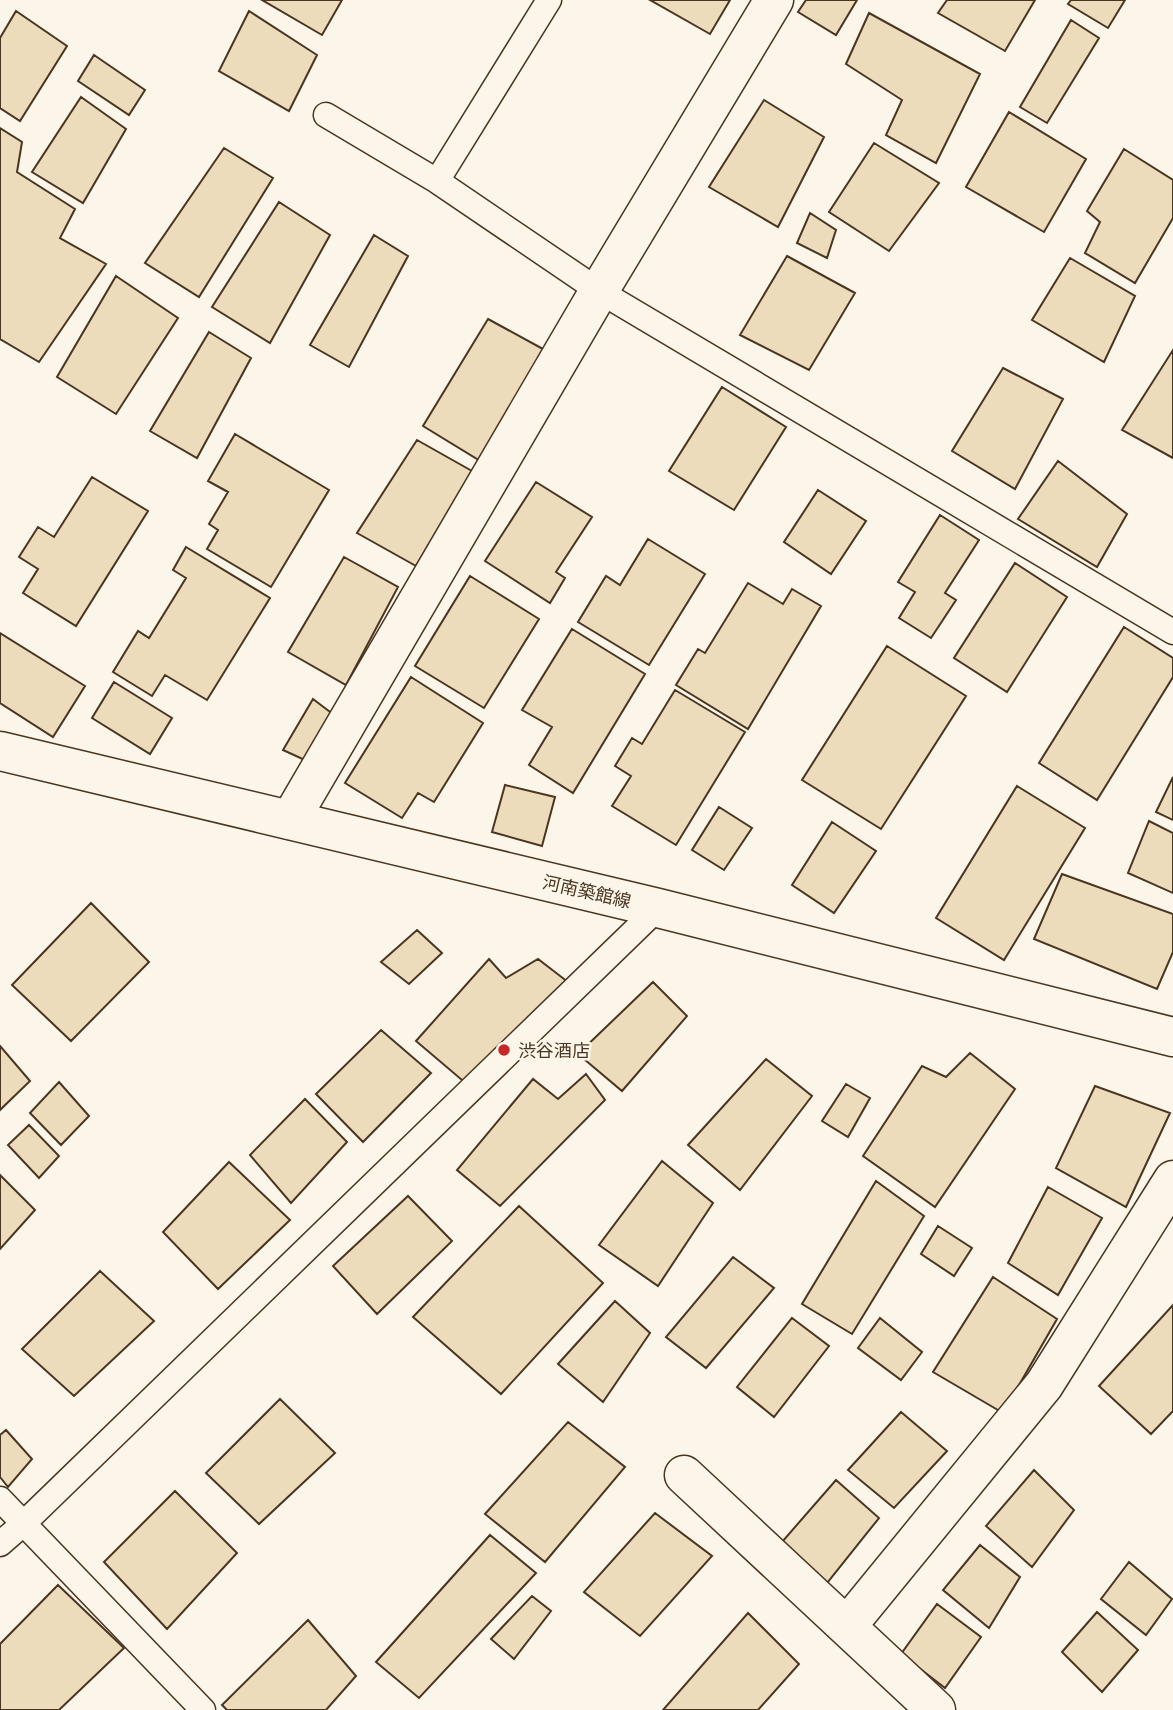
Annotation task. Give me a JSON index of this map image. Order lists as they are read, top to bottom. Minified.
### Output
{"streets":{"street":["河南築館線"]},"places":["渋谷酒店"]}
